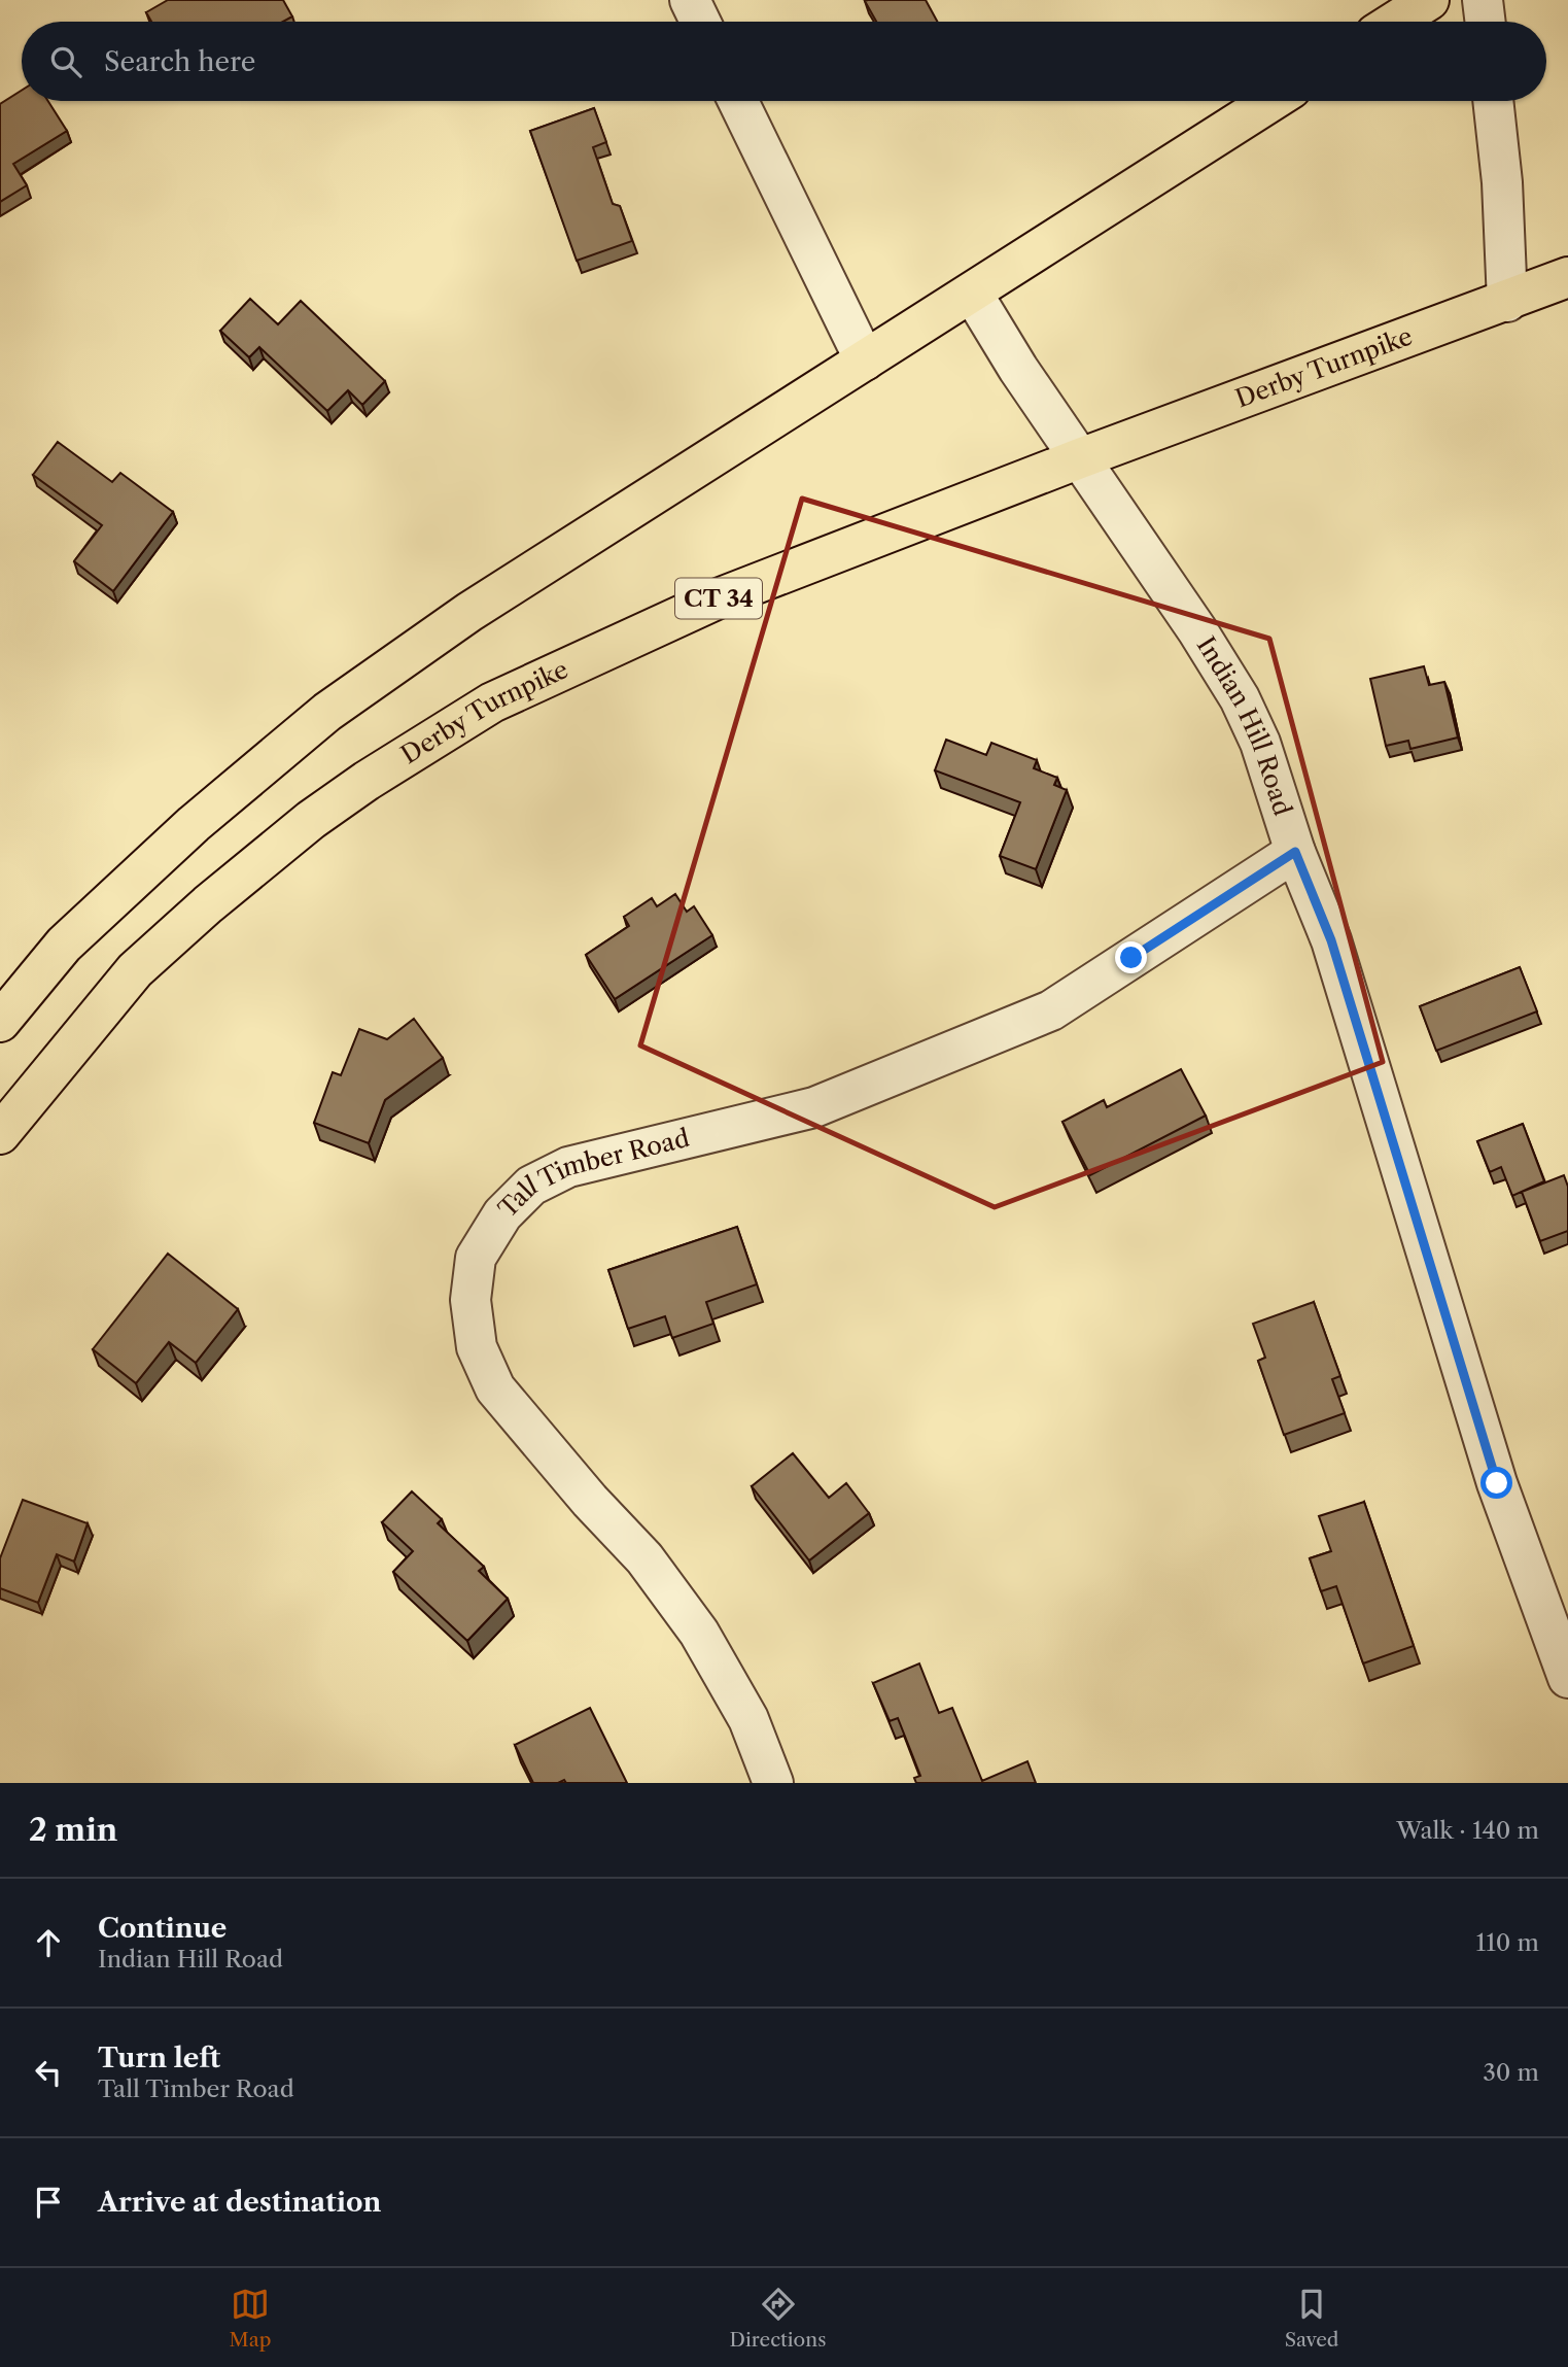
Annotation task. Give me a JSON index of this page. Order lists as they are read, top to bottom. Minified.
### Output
{"streets":{"highway":["Derby Turnpike","CT 34"],"street":["Indian Hill Road","Tall Timber Road"]},"crossings":[["Derby Turnpike","Indian Hill Road"],["Indian Hill Road","Tall Timber Road"]],"page":{"search":"Search here","heading":["2 min","Walk · 140 m"],"list":[["Continue","Indian Hill Road","110 m"],["Turn left","Tall Timber Road","30 m"],"Arrive at destination"],"nav":["Map","Directions","Saved"]}}
